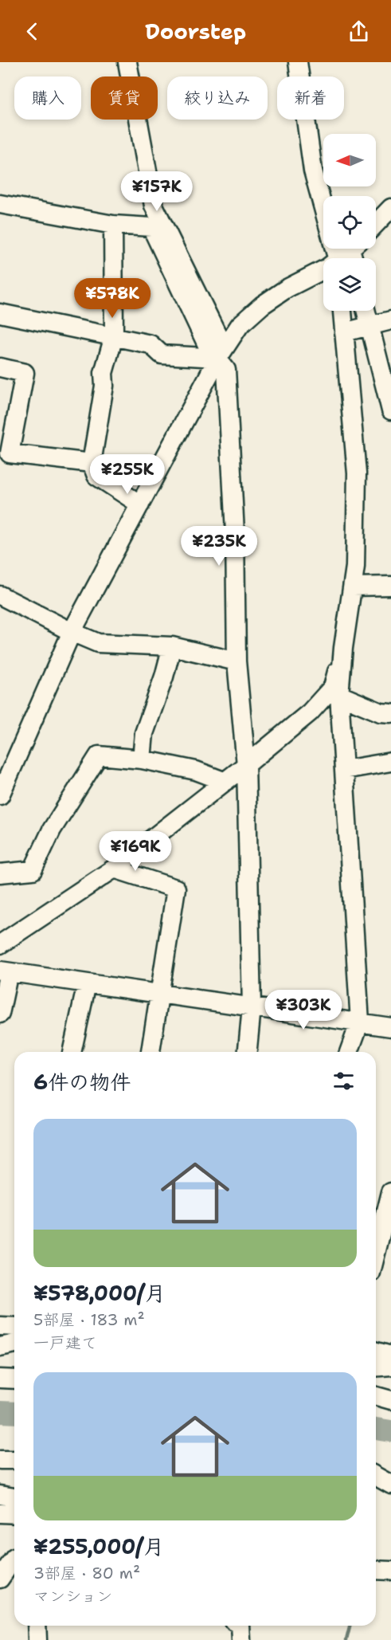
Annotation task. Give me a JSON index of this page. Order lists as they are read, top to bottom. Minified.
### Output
{"north":"left","page":{"header":"Doorstep","chip":["購入","賃貸","絞り込み","新着"],"price":["¥157K","¥578K","¥255K","¥235K","¥169K","¥303K"],"heading":"6件の物件","list":[{"name":"¥578,000/月","note":"5部屋 · 183 m² · 一戸建て"},{"name":"¥255,000/月","note":"3部屋 · 80 m² · マンション"}]}}
